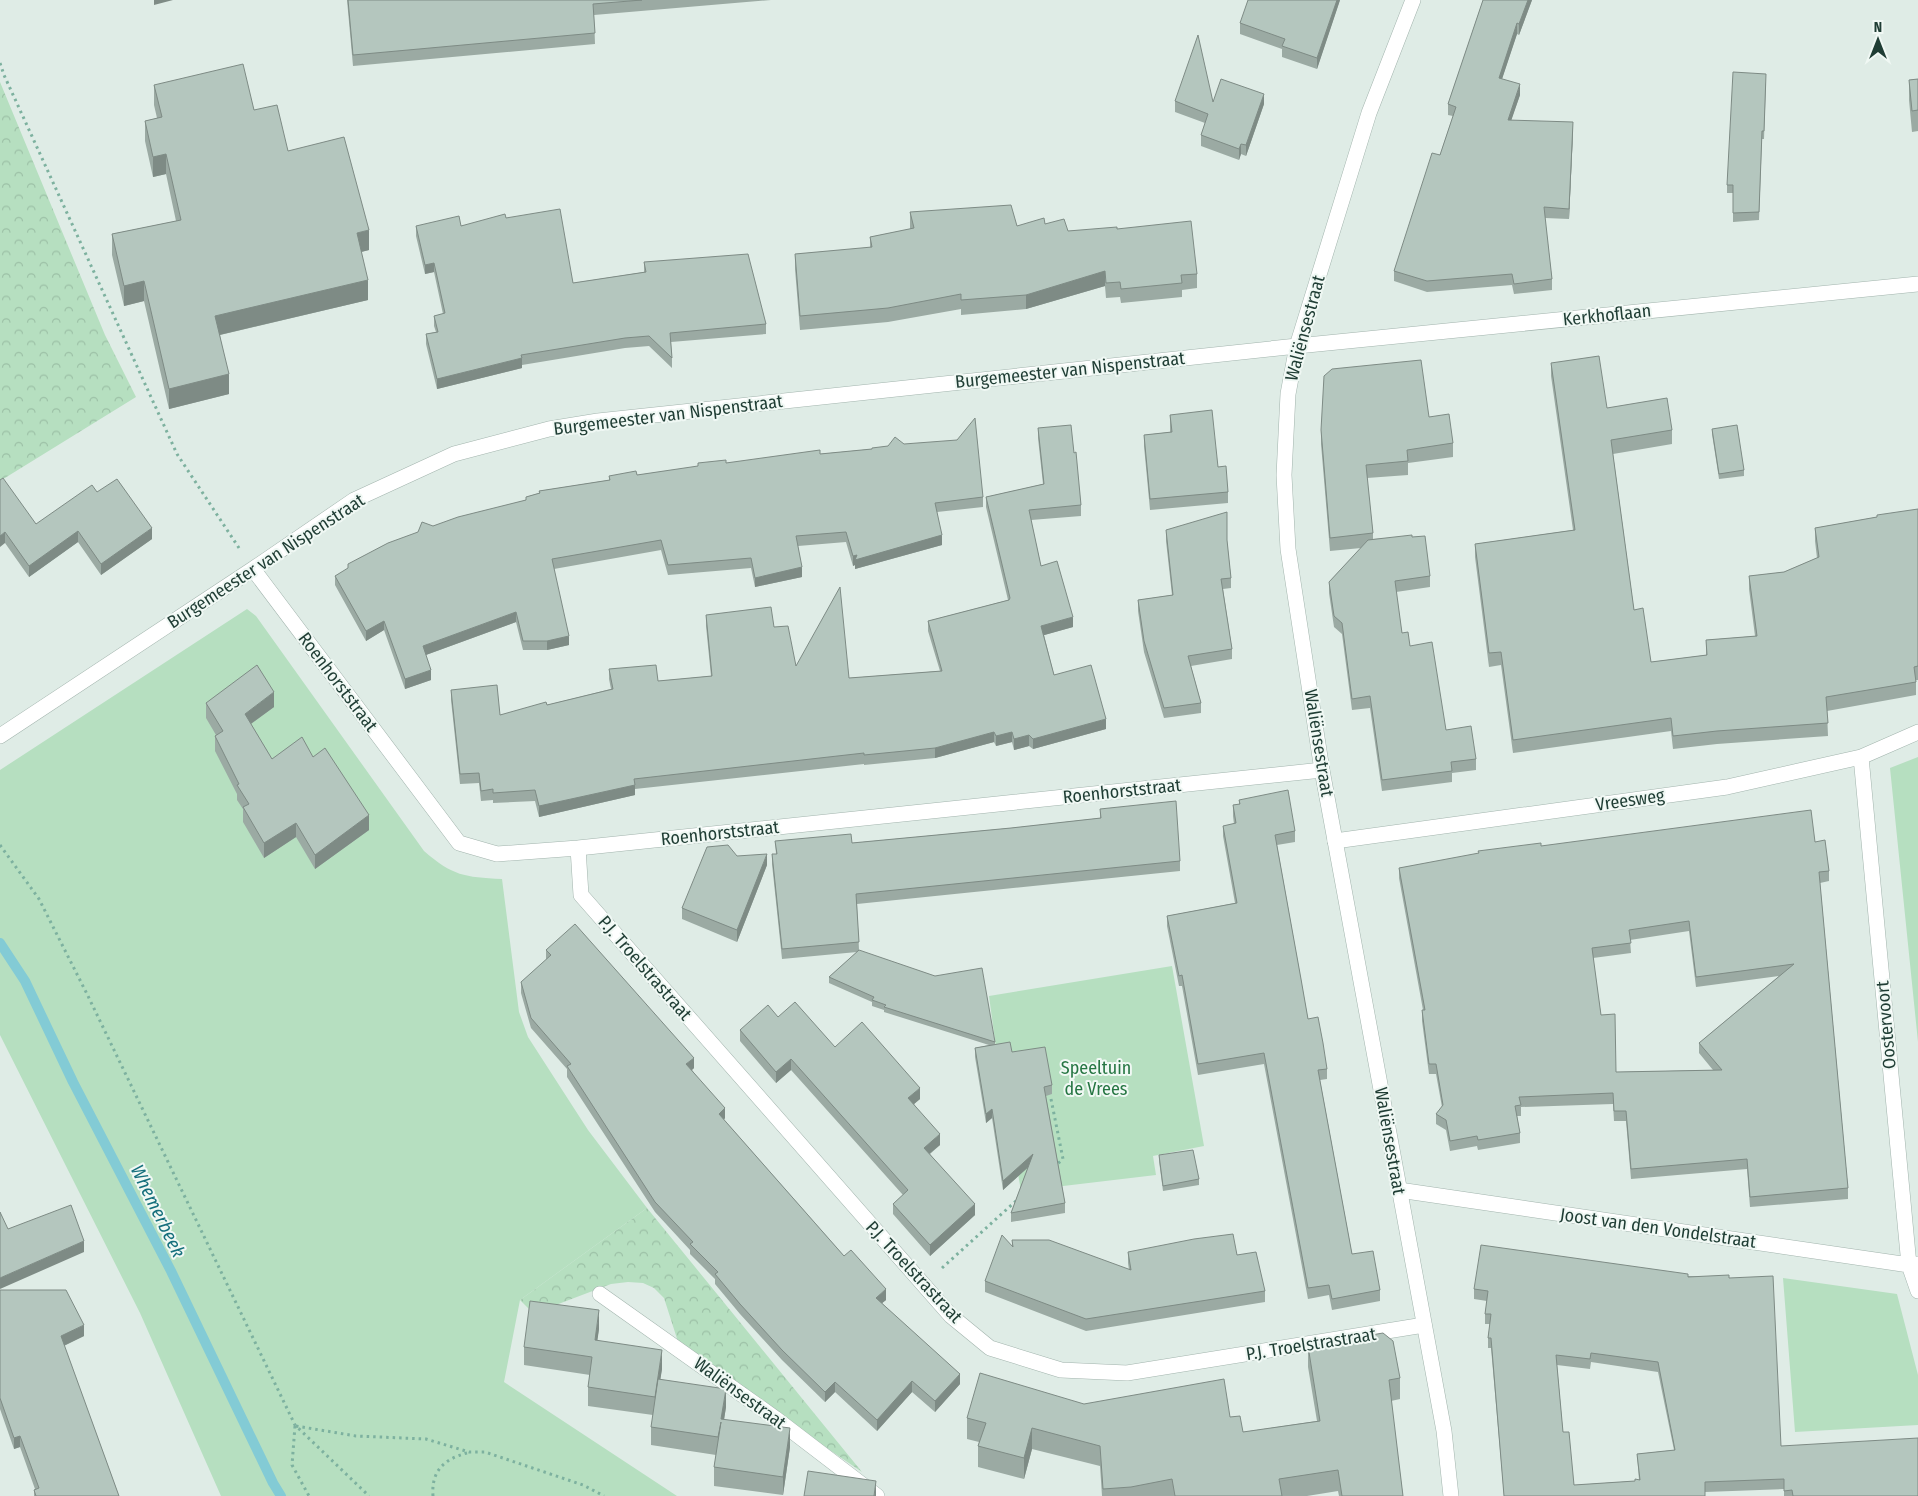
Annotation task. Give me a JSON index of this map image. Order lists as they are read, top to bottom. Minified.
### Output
{"streets":{"street":["Kerkhoflaan","Waliënsestraat","Burgemeester van Nispenstraat","Roenhorststraat","Vreesweg","P.J. Troelstrastraat","Oostervoort","Joost van den Vondelstraat"]},"crossings":[["Kerkhoflaan","Waliënsestraat"],["Kerkhoflaan","Burgemeester van Nispenstraat"],["Waliënsestraat","Burgemeester van Nispenstraat"],["Waliënsestraat","Roenhorststraat"],["Waliënsestraat","Vreesweg"],["Waliënsestraat","P.J. Troelstrastraat"],["Waliënsestraat","Joost van den Vondelstraat"],["Burgemeester van Nispenstraat","Roenhorststraat"],["Roenhorststraat","P.J. Troelstrastraat"],["Vreesweg","Oostervoort"],["Oostervoort","Joost van den Vondelstraat"]],"water":["Whemerbeek"],"parks":["Speeltuin de Vrees"],"north":"top"}
